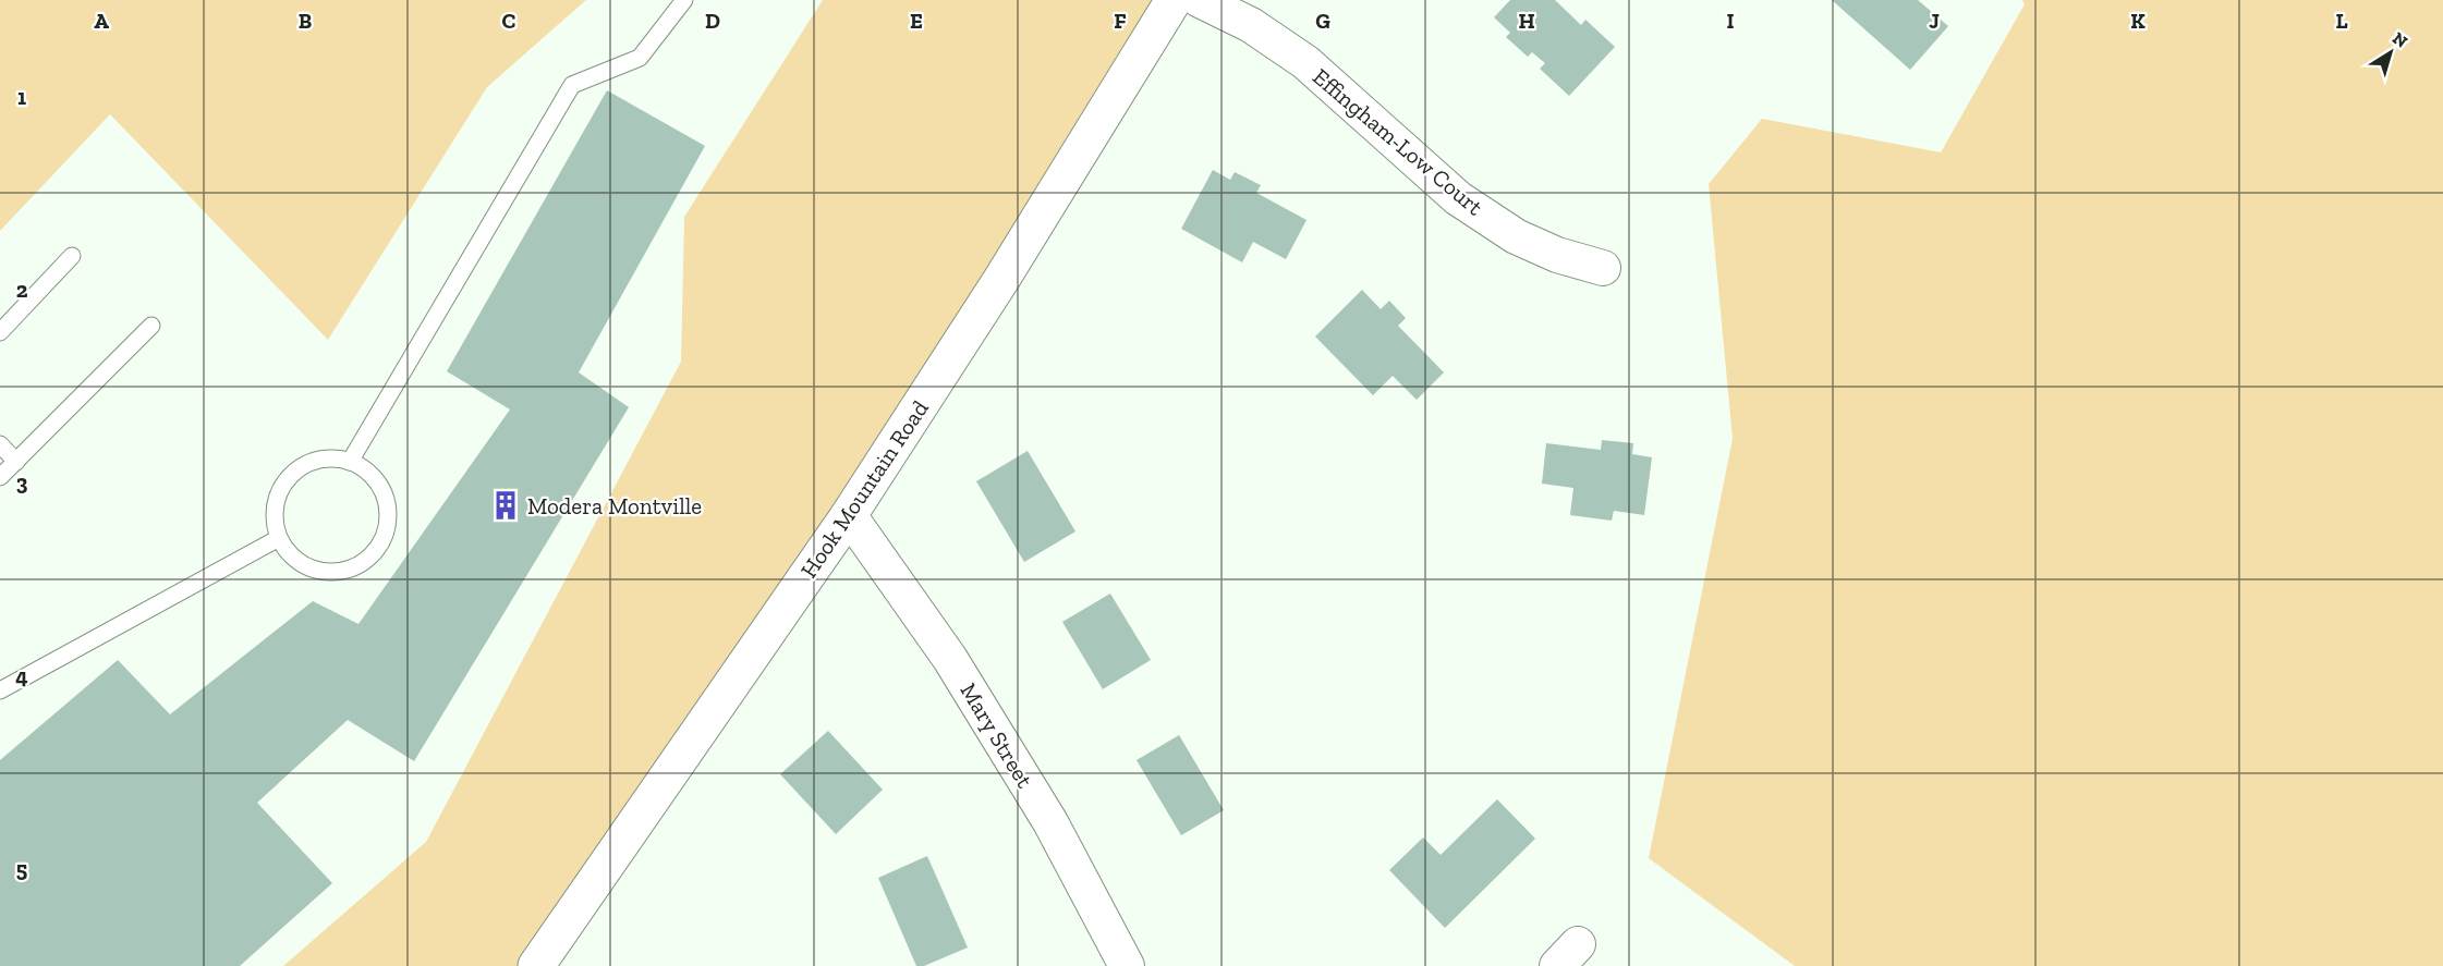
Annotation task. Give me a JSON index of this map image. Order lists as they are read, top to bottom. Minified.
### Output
{"streets":{"street":["Effingham-Low Court","Hook Mountain Road","Mary Street"]},"crossings":[["Hook Mountain Road","Mary Street"]],"places":{"building":["Modera Montville"]},"north":"top right","grid":{"columns":["A","B","C","D","E","F","G","H","I","J","K","L"],"rows":["1","2","3","4","5"]}}
